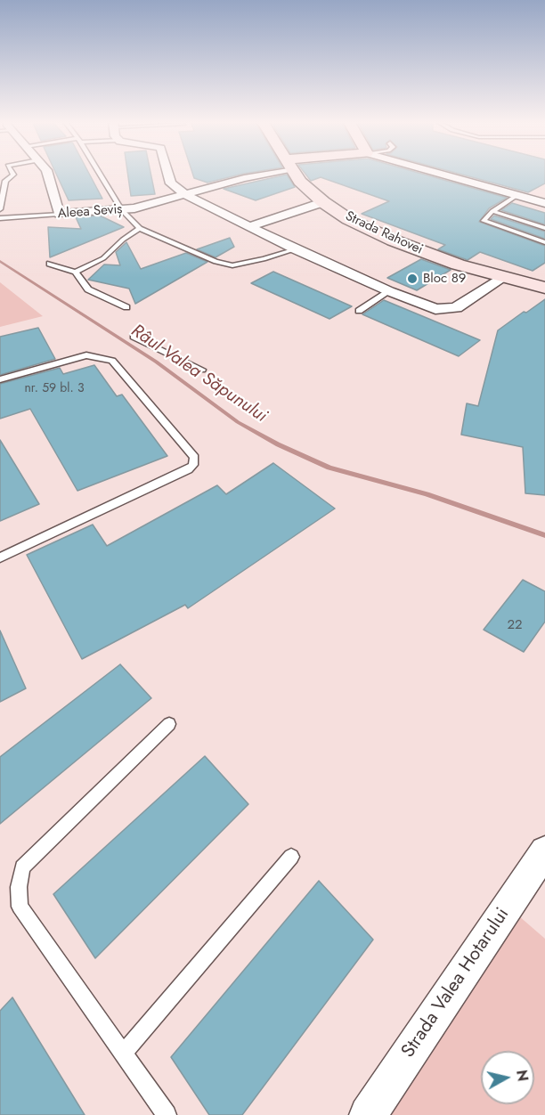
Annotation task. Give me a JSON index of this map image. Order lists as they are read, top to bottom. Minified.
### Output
{"streets":{"street":["Aleea Seviș","Strada Rahovei","Strada Valea Hotarului"]},"water":["Râul Valea Săpunului"],"places":["Bloc 89"],"house_numbers":["nr. 59 bl. 3","22"],"north":"right"}
